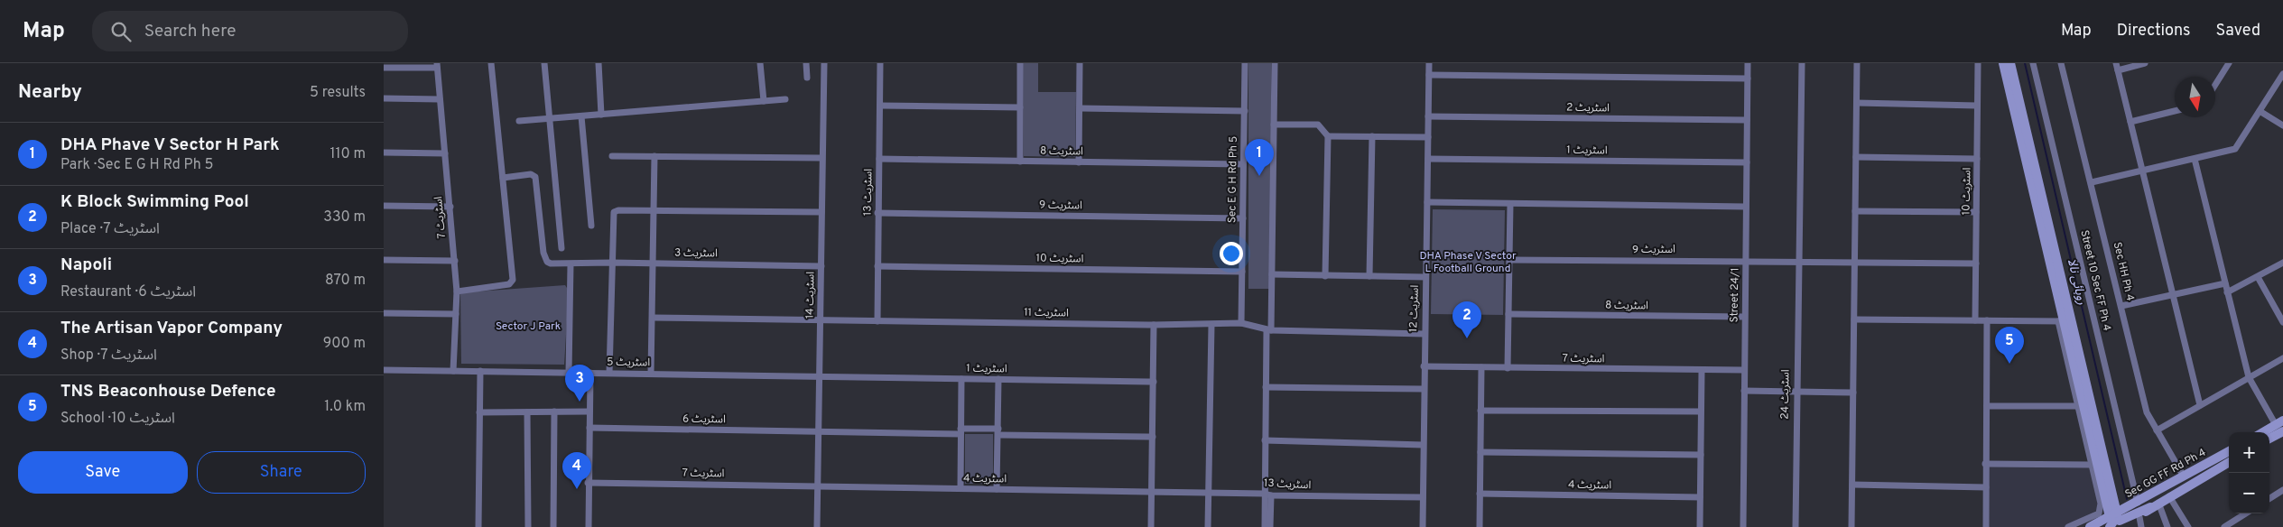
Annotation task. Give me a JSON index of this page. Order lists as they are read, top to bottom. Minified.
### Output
{"streets":{"main road":["Sec GG FF Rd Ph 4"],"street":["اسٹریٹ 2","اسٹریٹ 1","اسٹریٹ 8","Sec E G H Rd Ph 5","اسٹریٹ 10","اسٹریٹ 13","اسٹریٹ 9","اسٹریٹ 7","اسٹریٹ 3","Sec HH Ph 4","Street 10 Sec FF Ph 4","اسٹریٹ 14","Street 24/1","اسٹریٹ 12","اسٹریٹ 11","اسٹریٹ 5","اسٹریٹ 24","اسٹریٹ 6","اسٹریٹ 4"]},"crossings":[["اسٹریٹ 2","Street 24/1"],["اسٹریٹ 2","اسٹریٹ 12"],["اسٹریٹ 1","اسٹریٹ 14"],["اسٹریٹ 1","Street 24/1"],["اسٹریٹ 1","اسٹریٹ 12"],["اسٹریٹ 1","اسٹریٹ 5"],["اسٹریٹ 8","Sec E G H Rd Ph 5"],["اسٹریٹ 8","اسٹریٹ 13"],["اسٹریٹ 8","Street 24/1"],["Sec E G H Rd Ph 5","اسٹریٹ 10"],["Sec E G H Rd Ph 5","اسٹریٹ 9"],["Sec E G H Rd Ph 5","اسٹریٹ 11"],["اسٹریٹ 10","اسٹریٹ 13"],["اسٹریٹ 10","اسٹریٹ 9"],["اسٹریٹ 13","اسٹریٹ 9"],["اسٹریٹ 13","اسٹریٹ 12"],["اسٹریٹ 13","اسٹریٹ 11"],["اسٹریٹ 13","اسٹریٹ 4"],["اسٹریٹ 9","Street 24/1"],["اسٹریٹ 9","اسٹریٹ 24"],["اسٹریٹ 7","اسٹریٹ 14"],["اسٹریٹ 7","Street 24/1"],["اسٹریٹ 7","اسٹریٹ 12"],["اسٹریٹ 7","اسٹریٹ 5"],["اسٹریٹ 7","اسٹریٹ 4"],["اسٹریٹ 3","اسٹریٹ 14"],["Sec HH Ph 4","Sec GG FF Rd Ph 4"],["Street 10 Sec FF Ph 4","Sec GG FF Rd Ph 4"],["اسٹریٹ 14","اسٹریٹ 11"],["اسٹریٹ 14","اسٹریٹ 5"],["اسٹریٹ 14","اسٹریٹ 6"],["اسٹریٹ 14","اسٹریٹ 4"],["اسٹریٹ 12","اسٹریٹ 11"]],"water":["روہائی نالا"],"parks":["DHA Phase V Sector L Football Ground","Sector J Park"],"north":"bottom","page":{"header":"Map","search":"Search here","nav":["Map","Directions","Saved"],"heading":["Nearby","5 results"],"list":[{"mark":"1","name":"DHA Phave V Sector H Park","note":"Park · Sec E G H Rd Ph 5","value":"110 m"},{"mark":"2","name":"K Block Swimming Pool","note":"Place · اسٹریٹ 7","value":"330 m"},{"mark":"3","name":"Napoli","note":"Restaurant · اسٹریٹ 6","value":"870 m"},{"mark":"4","name":"The Artisan Vapor Company","note":"Shop · اسٹریٹ 7","value":"900 m"},{"mark":"5","name":"TNS Beaconhouse Defence","note":"School · اسٹریٹ 10","value":"1.0 km"}],"pins":["1","2","5","3","4"],"map_buttons":["+","−"],"buttons":["Save","Share"]}}
